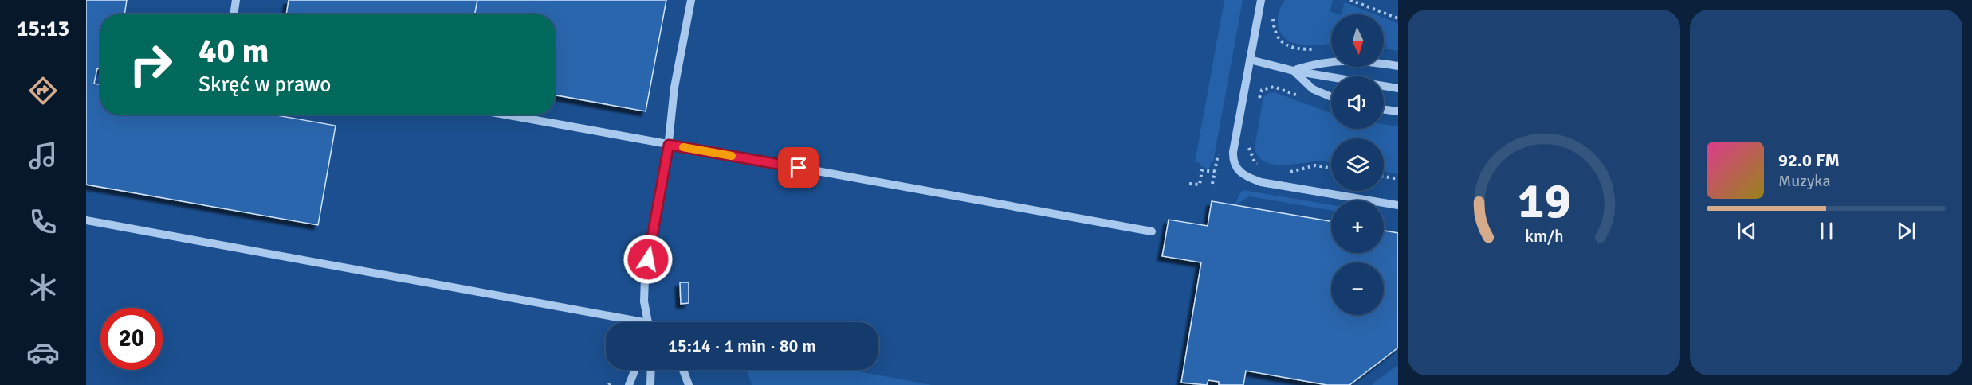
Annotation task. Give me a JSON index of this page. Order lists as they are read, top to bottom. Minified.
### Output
{"north":"bottom","page":{"tabs":"15:13","map_buttons":["+","−"],"turn":["40 m","Skręć w prawo"],"song":["92.0 FM","Muzyka"],"limit":"20","trip":"15:14 · 1 min · 80 m","gauge":["19","km/h"]}}
